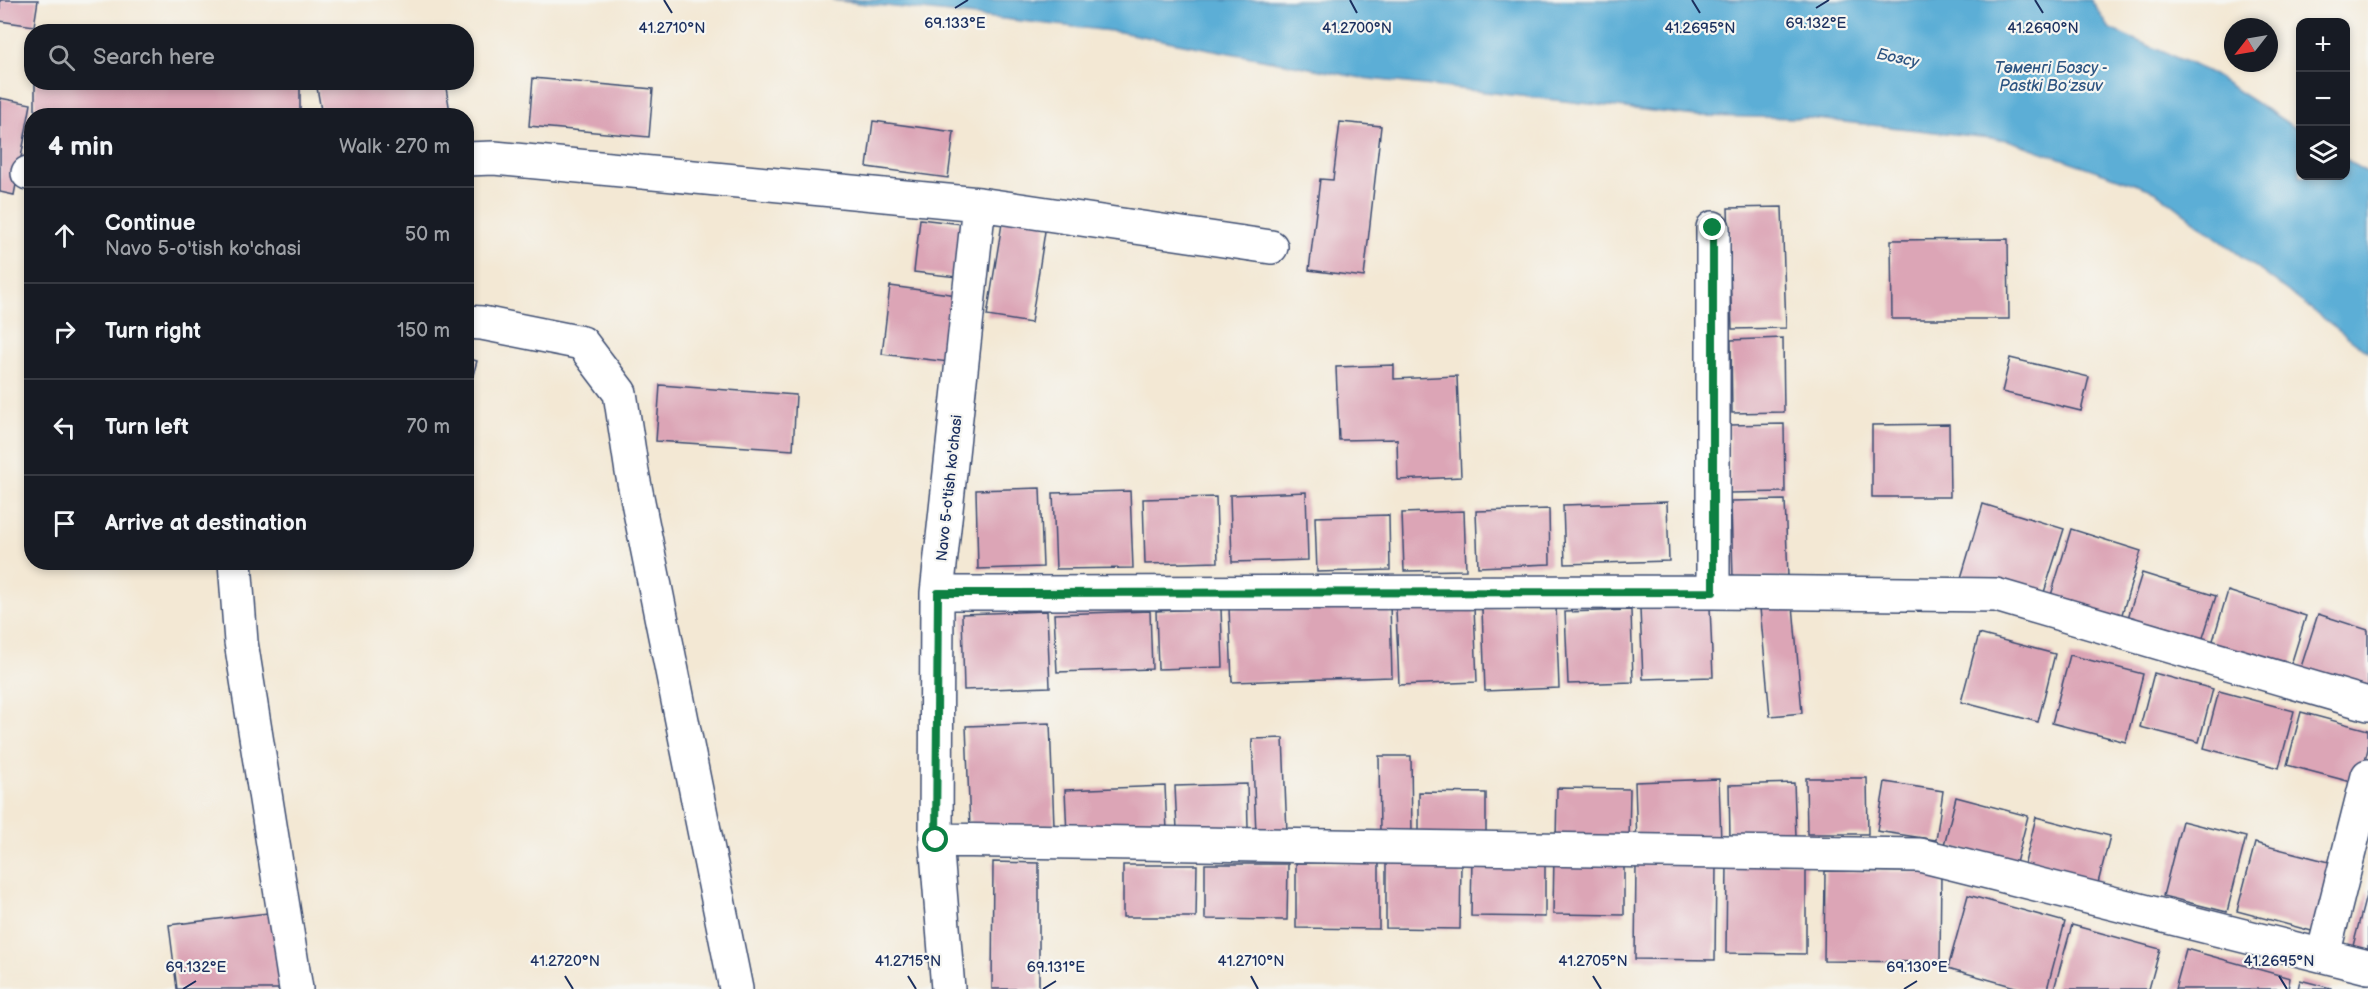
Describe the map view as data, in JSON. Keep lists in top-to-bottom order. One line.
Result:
{"streets":{"street":["Navo 5-o'tish ko'chasi"]},"water":["Бозсу","Төменгі Бозсу - Pastki Boʻzsuv"],"north":"bottom left","page":{"map_buttons":["+","−"],"search":"Search here","heading":["4 min","Walk · 270 m"],"list":[["Continue","Navo 5-o'tish ko'chasi","50 m"],["Turn right","150 m"],["Turn left","70 m"],"Arrive at destination"]},"coordinates":["69.133°E","69.132°E","41.2700°N","41.2695°N","41.2710°N","41.2690°N","41.2720°N","41.2715°N","41.2705°N","69.131°E","69.130°E"]}
